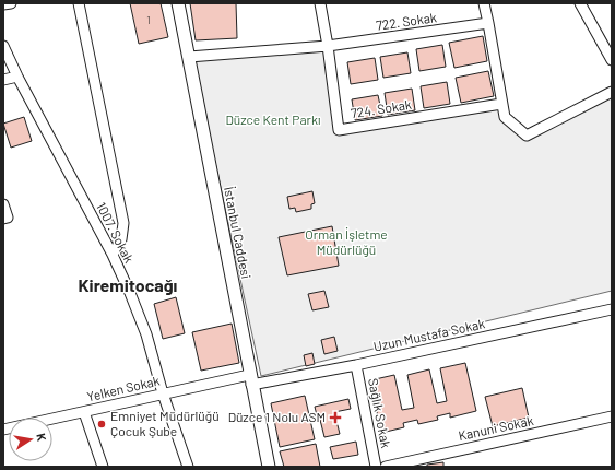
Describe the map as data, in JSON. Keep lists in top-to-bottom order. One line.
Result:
{"streets":{"main road":["İstanbul Caddesi"],"street":["722. Sokak","724. Sokak","1007. Sokak","Uzun Mustafa Sokak","Yelken Sokak","Sağlık Sokak","Kanuni Sokak"]},"crossings":[["722. Sokak","724. Sokak"],["722. Sokak","İstanbul Caddesi"],["1007. Sokak","Yelken Sokak"],["İstanbul Caddesi","Uzun Mustafa Sokak"],["İstanbul Caddesi","Yelken Sokak"],["Uzun Mustafa Sokak","Yelken Sokak"],["Uzun Mustafa Sokak","Sağlık Sokak"]],"districts":["Kiremitocağı"],"parks":["Düzce Kent Parkı","Orman İşletme Müdürlüğü"],"places":{"health":["Düzce 1 Nolu ASM"],"other":["Emniyet Müdürlüğü Çocuk Şube"]},"house_numbers":["1"],"north":"right"}
